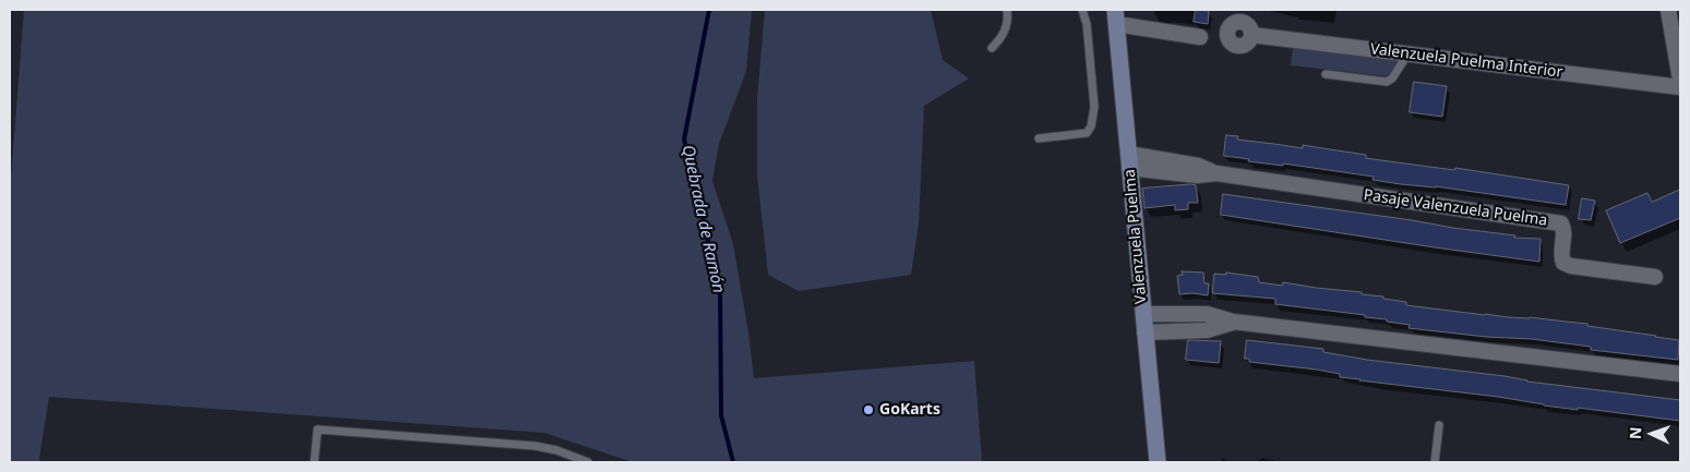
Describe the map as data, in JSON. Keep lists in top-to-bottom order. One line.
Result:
{"streets":{"street":["Valenzuela Puelma Interior","Pasaje Valenzuela Puelma","Valenzuela Puelma"]},"crossings":[["Pasaje Valenzuela Puelma","Valenzuela Puelma"]],"water":["Quebrada de Ramón"],"places":["GoKarts"],"north":"left"}
